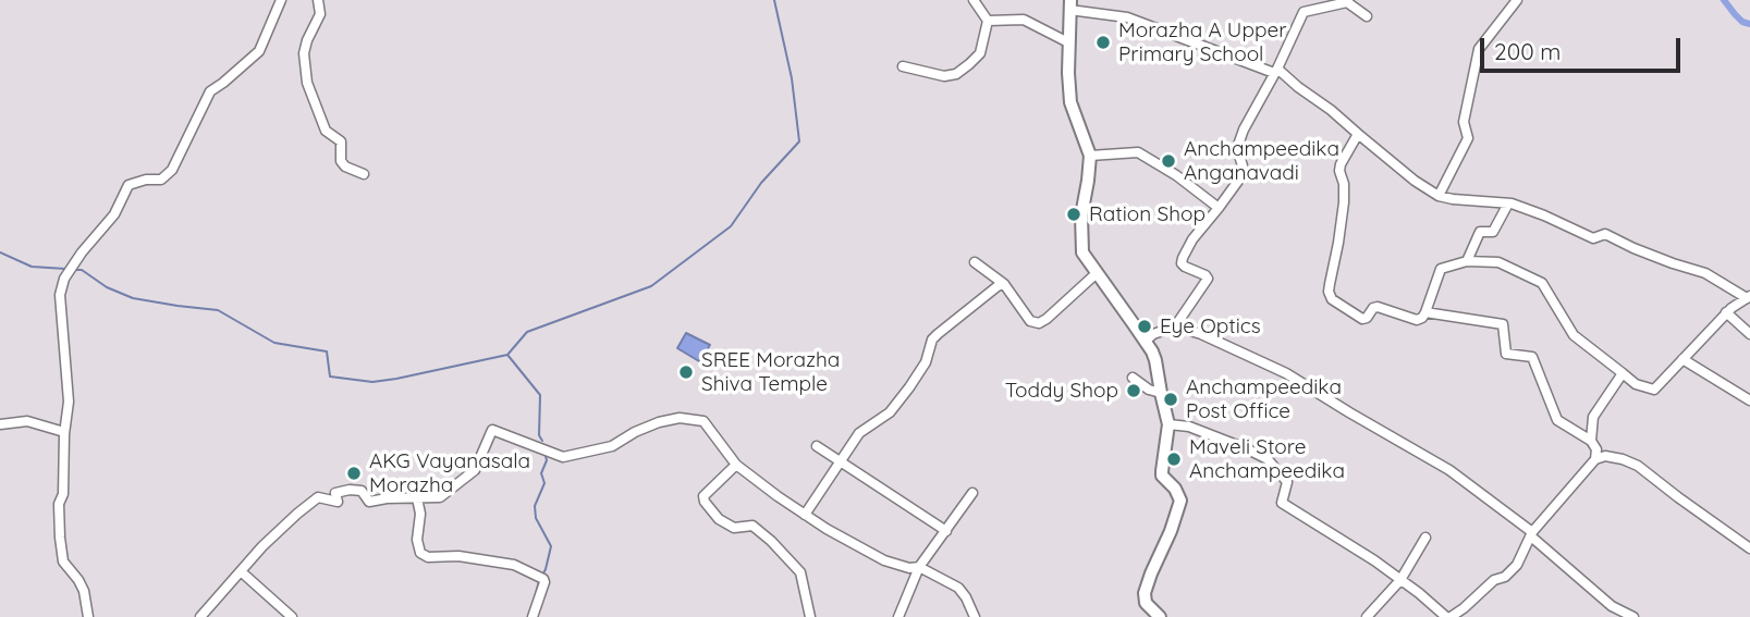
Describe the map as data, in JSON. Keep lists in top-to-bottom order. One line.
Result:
{"places":["Morazha A Upper Primary School","Anchampeedika Anganavadi","Ration Shop","Eye Optics","SREE Morazha Shiva Temple","Toddy Shop","Anchampeedika Post Office","Maveli Store Anchampeedika","AKG Vayanasala Morazha"],"scale_bar":"200 m"}
